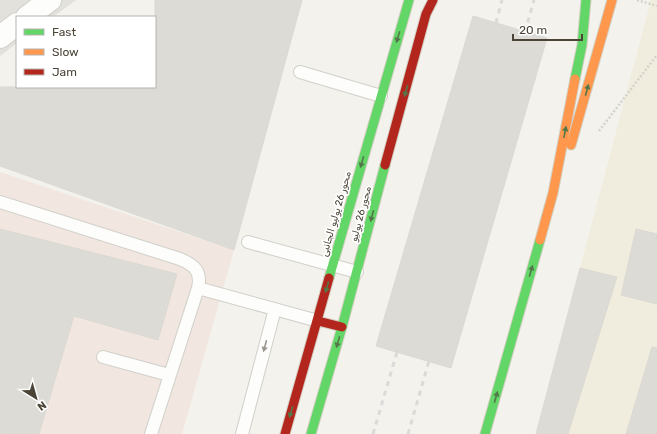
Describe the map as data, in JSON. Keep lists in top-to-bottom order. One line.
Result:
{"streets":{"main road":["محور 26 يوليو الجانبى","محور 26 يوليو"]},"one_way":["محور 26 يوليو الجانبى","محور 26 يوليو"],"legend":["Fast","Slow","Jam"],"scale_bar":"20 m","north":"bottom right"}
